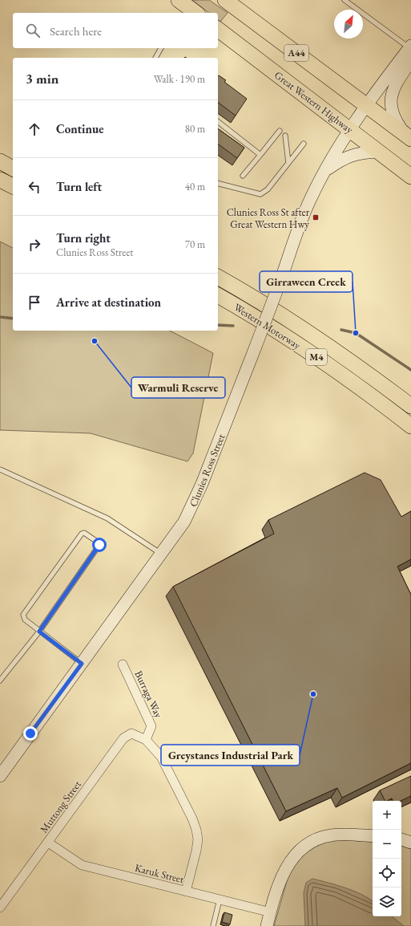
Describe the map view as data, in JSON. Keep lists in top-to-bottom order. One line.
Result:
{"streets":{"highway":["A44","Great Western Highway","Western Motorway","M4"],"street":["Clunies Ross Street","Burraga Way","Muttong Street","Karuk Street"]},"crossings":[["A44","Clunies Ross Street"],["Great Western Highway","Clunies Ross Street"],["Burraga Way","Muttong Street"],["Muttong Street","Karuk Street"]],"places":{"transit":["Clunies Ross St after Great Western Hwy"],"other":["Girraween Creek","Warmuli Reserve","Greystanes Industrial Park"]},"north":"top right","page":{"search":"Search here","heading":["3 min","Walk · 190 m"],"list":[["Continue","80 m"],["Turn left","40 m"],["Turn right","Clunies Ross Street","70 m"],"Arrive at destination"],"map_buttons":["+","−"]}}
